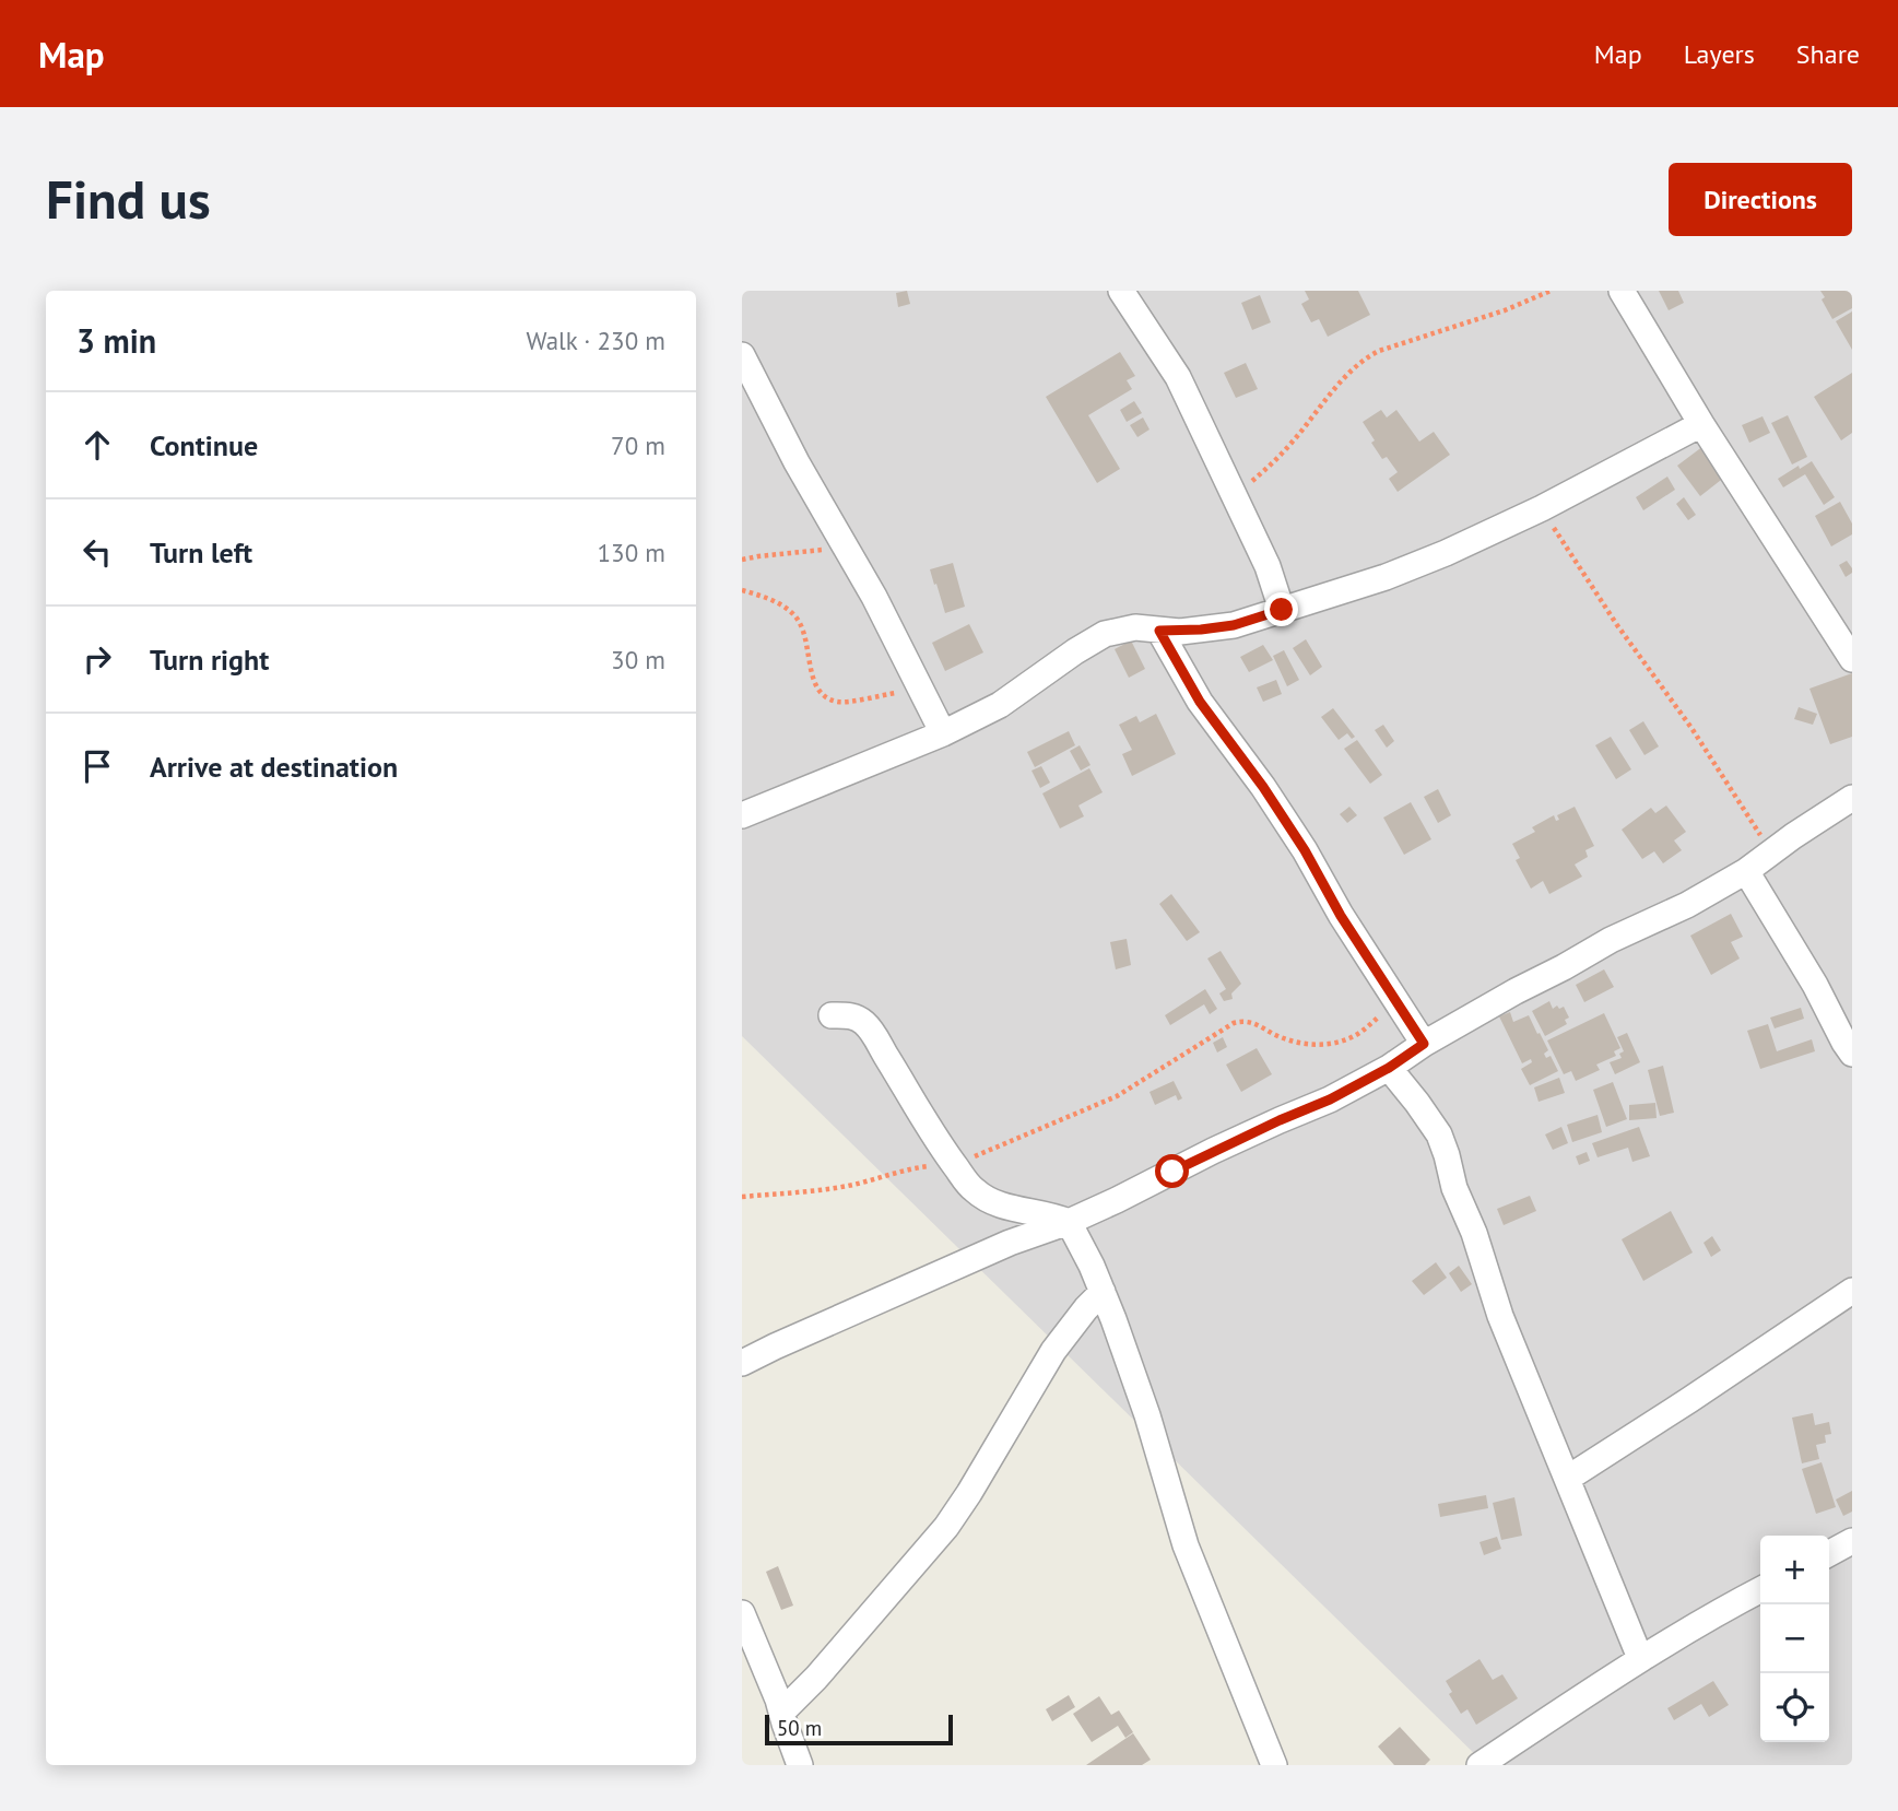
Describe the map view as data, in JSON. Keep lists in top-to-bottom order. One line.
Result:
{"scale_bar":"50 m","page":{"header":"Map","nav":["Map","Layers","Share"],"buttons":"Directions","title":"Find us","heading":["3 min","Walk · 230 m"],"list":[["Continue","70 m"],["Turn left","130 m"],["Turn right","30 m"],"Arrive at destination"],"map_buttons":["+","−"],"scale":"50 m"}}
